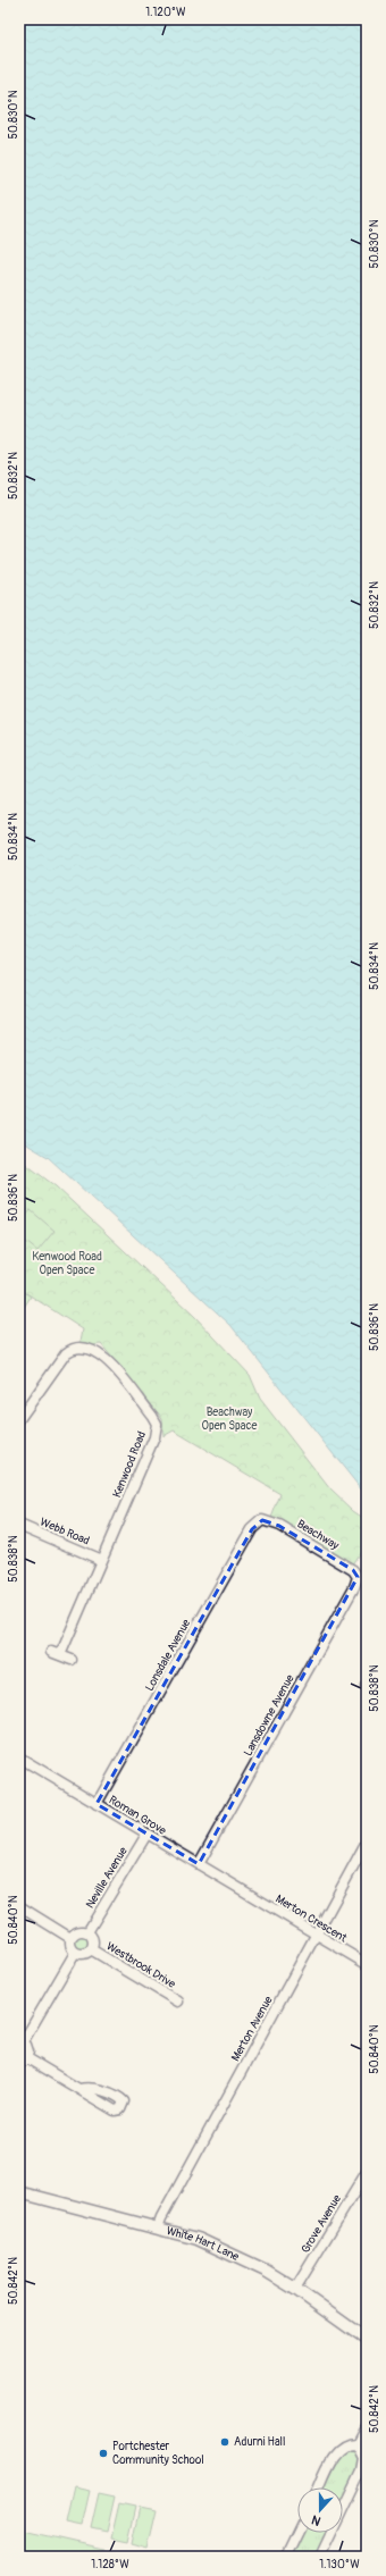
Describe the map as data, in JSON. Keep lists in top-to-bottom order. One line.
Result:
{"streets":{"street":["Kenwood Road","Webb Road","Beachway","Lonsdale Avenue","Lansdowne Avenue","Roman Grove","Neville Avenue","Merton Crescent","Westbrook Drive","Merton Avenue","Grove Avenue","White Hart Lane"]},"crossings":[["Kenwood Road","Webb Road"],["Beachway","Lonsdale Avenue"],["Beachway","Lansdowne Avenue"],["Lonsdale Avenue","Roman Grove"],["Lansdowne Avenue","Roman Grove"],["Roman Grove","Neville Avenue"],["Roman Grove","Merton Crescent"],["Neville Avenue","Westbrook Drive"],["Merton Crescent","Merton Avenue"],["Merton Avenue","White Hart Lane"],["Grove Avenue","White Hart Lane"]],"parks":["Kenwood Road Open Space","Beachway Open Space"],"places":["Adurni Hall","Portchester Community School"],"north":"bottom","coordinates":["1.120°W","50.830°N","50.832°N","50.834°N","50.836°N","50.838°N","50.840°N","50.842°N","1.128°W","1.130°W"]}
